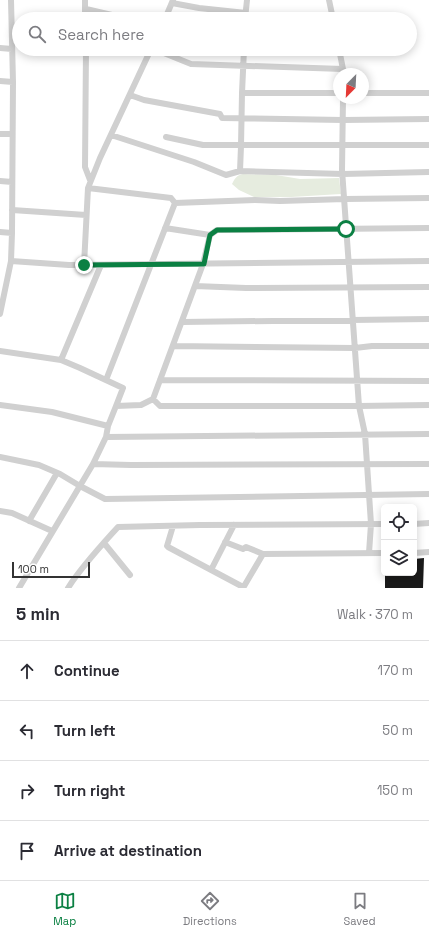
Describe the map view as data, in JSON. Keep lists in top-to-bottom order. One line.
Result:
{"scale_bar":"100 m","north":"bottom left","page":{"search":"Search here","scale":"100 m","heading":["5 min","Walk · 370 m"],"list":[["Continue","170 m"],["Turn left","50 m"],["Turn right","150 m"],"Arrive at destination"],"nav":["Map","Directions","Saved"]}}
